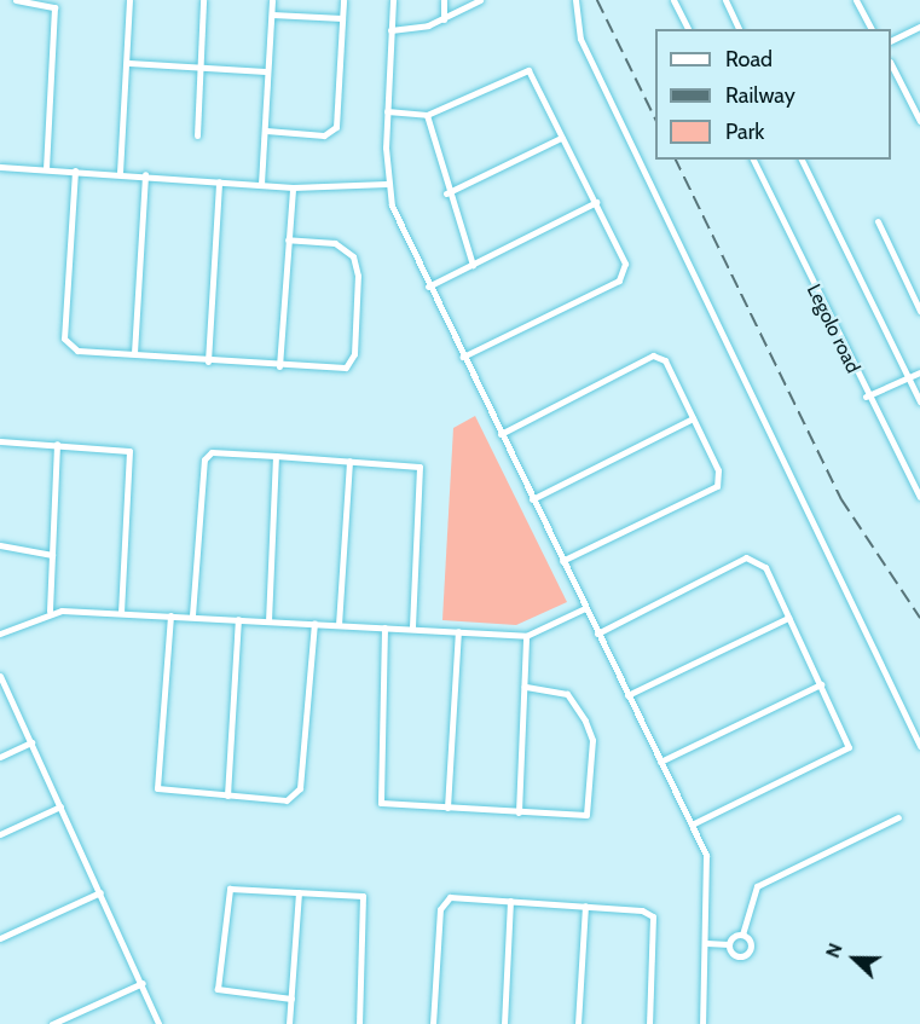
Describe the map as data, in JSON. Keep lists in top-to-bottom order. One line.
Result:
{"streets":{"street":["Legolo road"]},"legend":["Road","Railway","Park"],"north":"left"}
